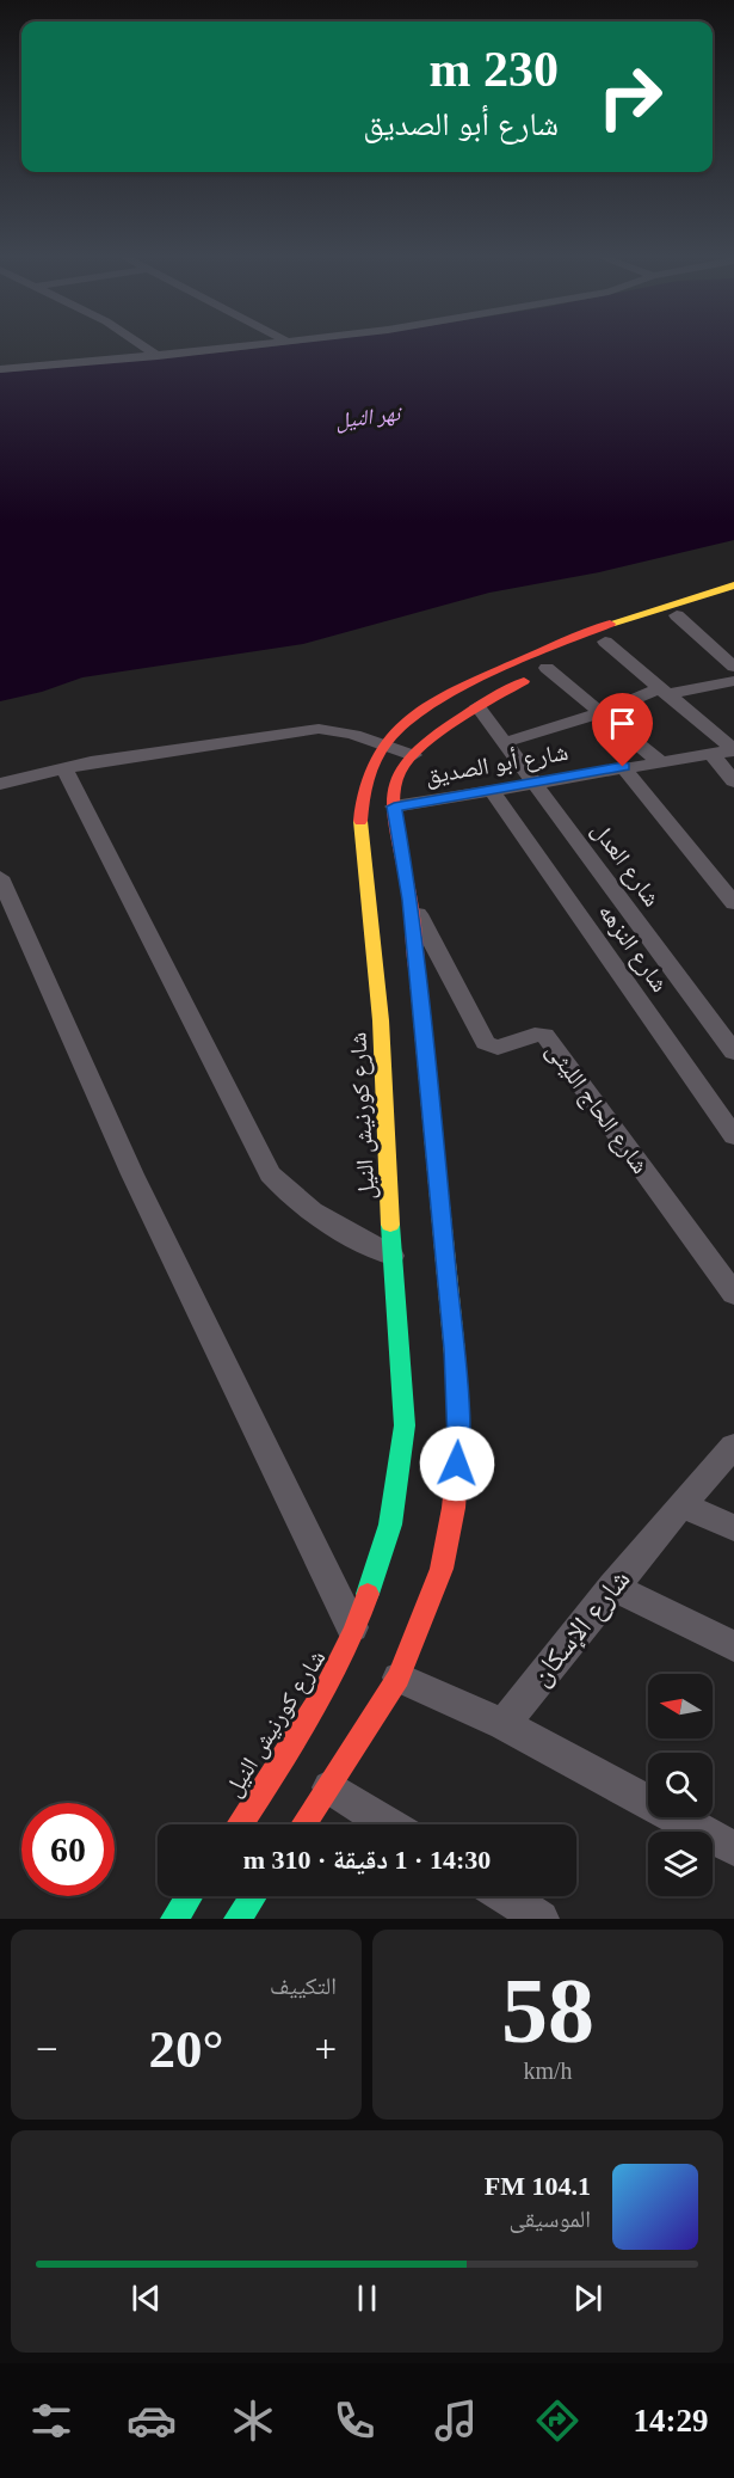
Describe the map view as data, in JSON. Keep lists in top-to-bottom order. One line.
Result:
{"streets":{"main road":["شارع كورنيش النيل"],"street":["شارع أبو الصديق","شارع العدل","شارع النزهه","شارع الحاج الليثى","شارع الإسكان"]},"crossings":[["شارع أبو الصديق","شارع العدل"],["شارع أبو الصديق","شارع النزهه"]],"water":["نهر النيل"],"north":"left","page":{"turn":["230 m","شارع أبو الصديق"],"limit":"60","trip":"14:30 · 1 دقيقة · 310 m","tile":[["58","km/h"],"التكييف"],"heat":["−","20°","+"],"song":["104.1 FM","الموسيقى"],"tabs":"14:29"}}
